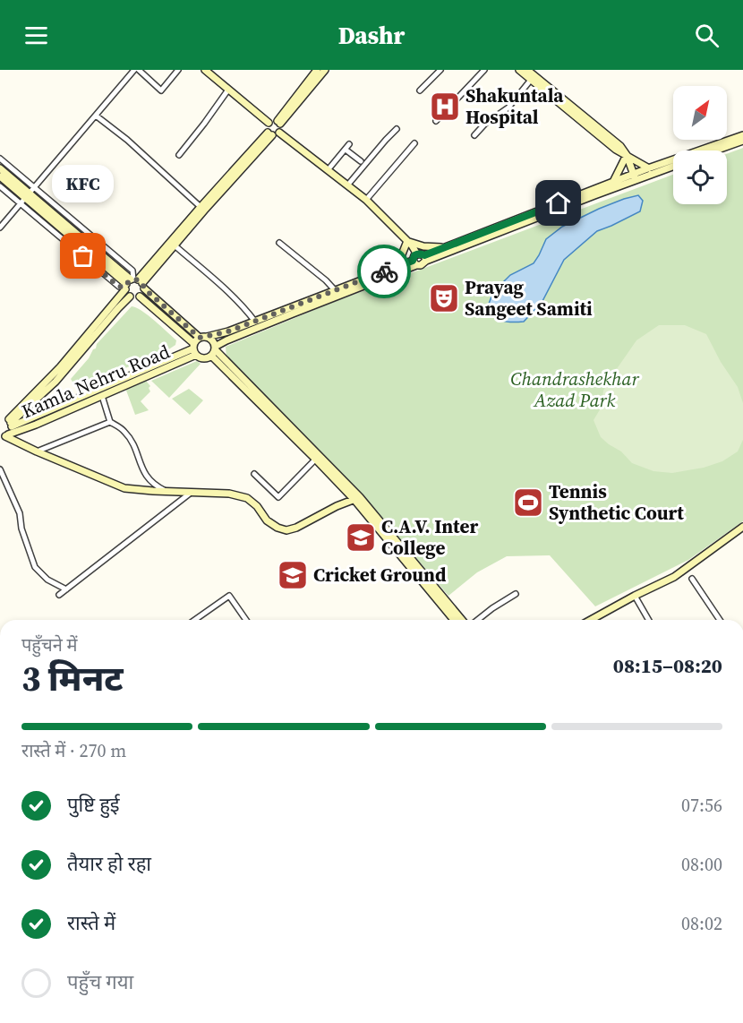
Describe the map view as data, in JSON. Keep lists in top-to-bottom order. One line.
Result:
{"streets":{"main road":["Kamla Nehru Road"]},"parks":["Chandrashekhar Azad Park"],"places":{"hospital":["Shakuntala Hospital"],"other":["KFC"],"theatre":["Prayag Sangeet Samiti"],"sports":["Tennis Synthetic Court"],"school or university":["C.A.V. Inter College","Cricket Ground"]},"north":"top right","page":{"header":"Dashr","bubble":"KFC","heading":["3 मिनट","पहुँचने में","08:15–08:20"],"bar":"रास्ते में · 270 m","list":[["पुष्टि हुई","07:56"],["तैयार हो रहा","08:00"],["रास्ते में","08:02"],"पहुँच गया"]}}
